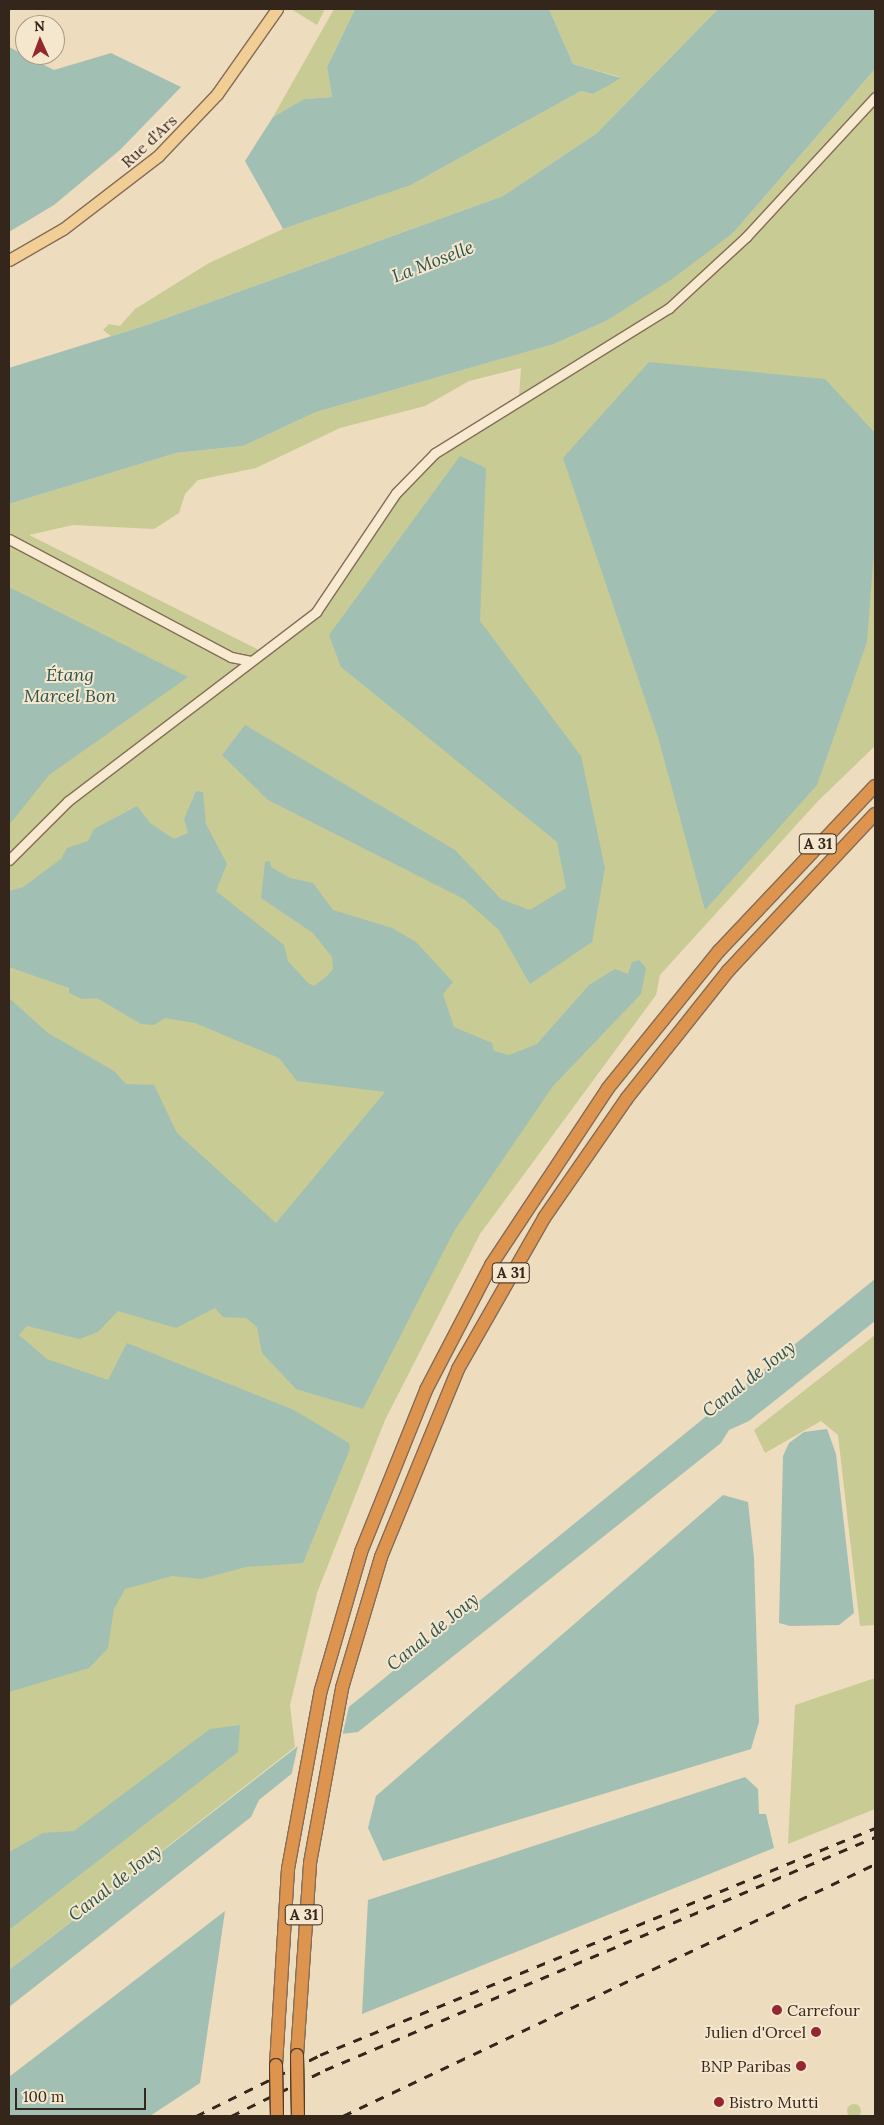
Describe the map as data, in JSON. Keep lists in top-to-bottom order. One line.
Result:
{"streets":{"highway":["A 31"],"main road":["Rue d'Ars"]},"water":["La Moselle","Étang Marcel Bon","Canal de Jouy"],"places":["Carrefour","Julien d'Orcel","BNP Paribas","Bistro Mutti"],"scale_bar":"100 m","north":"top"}
